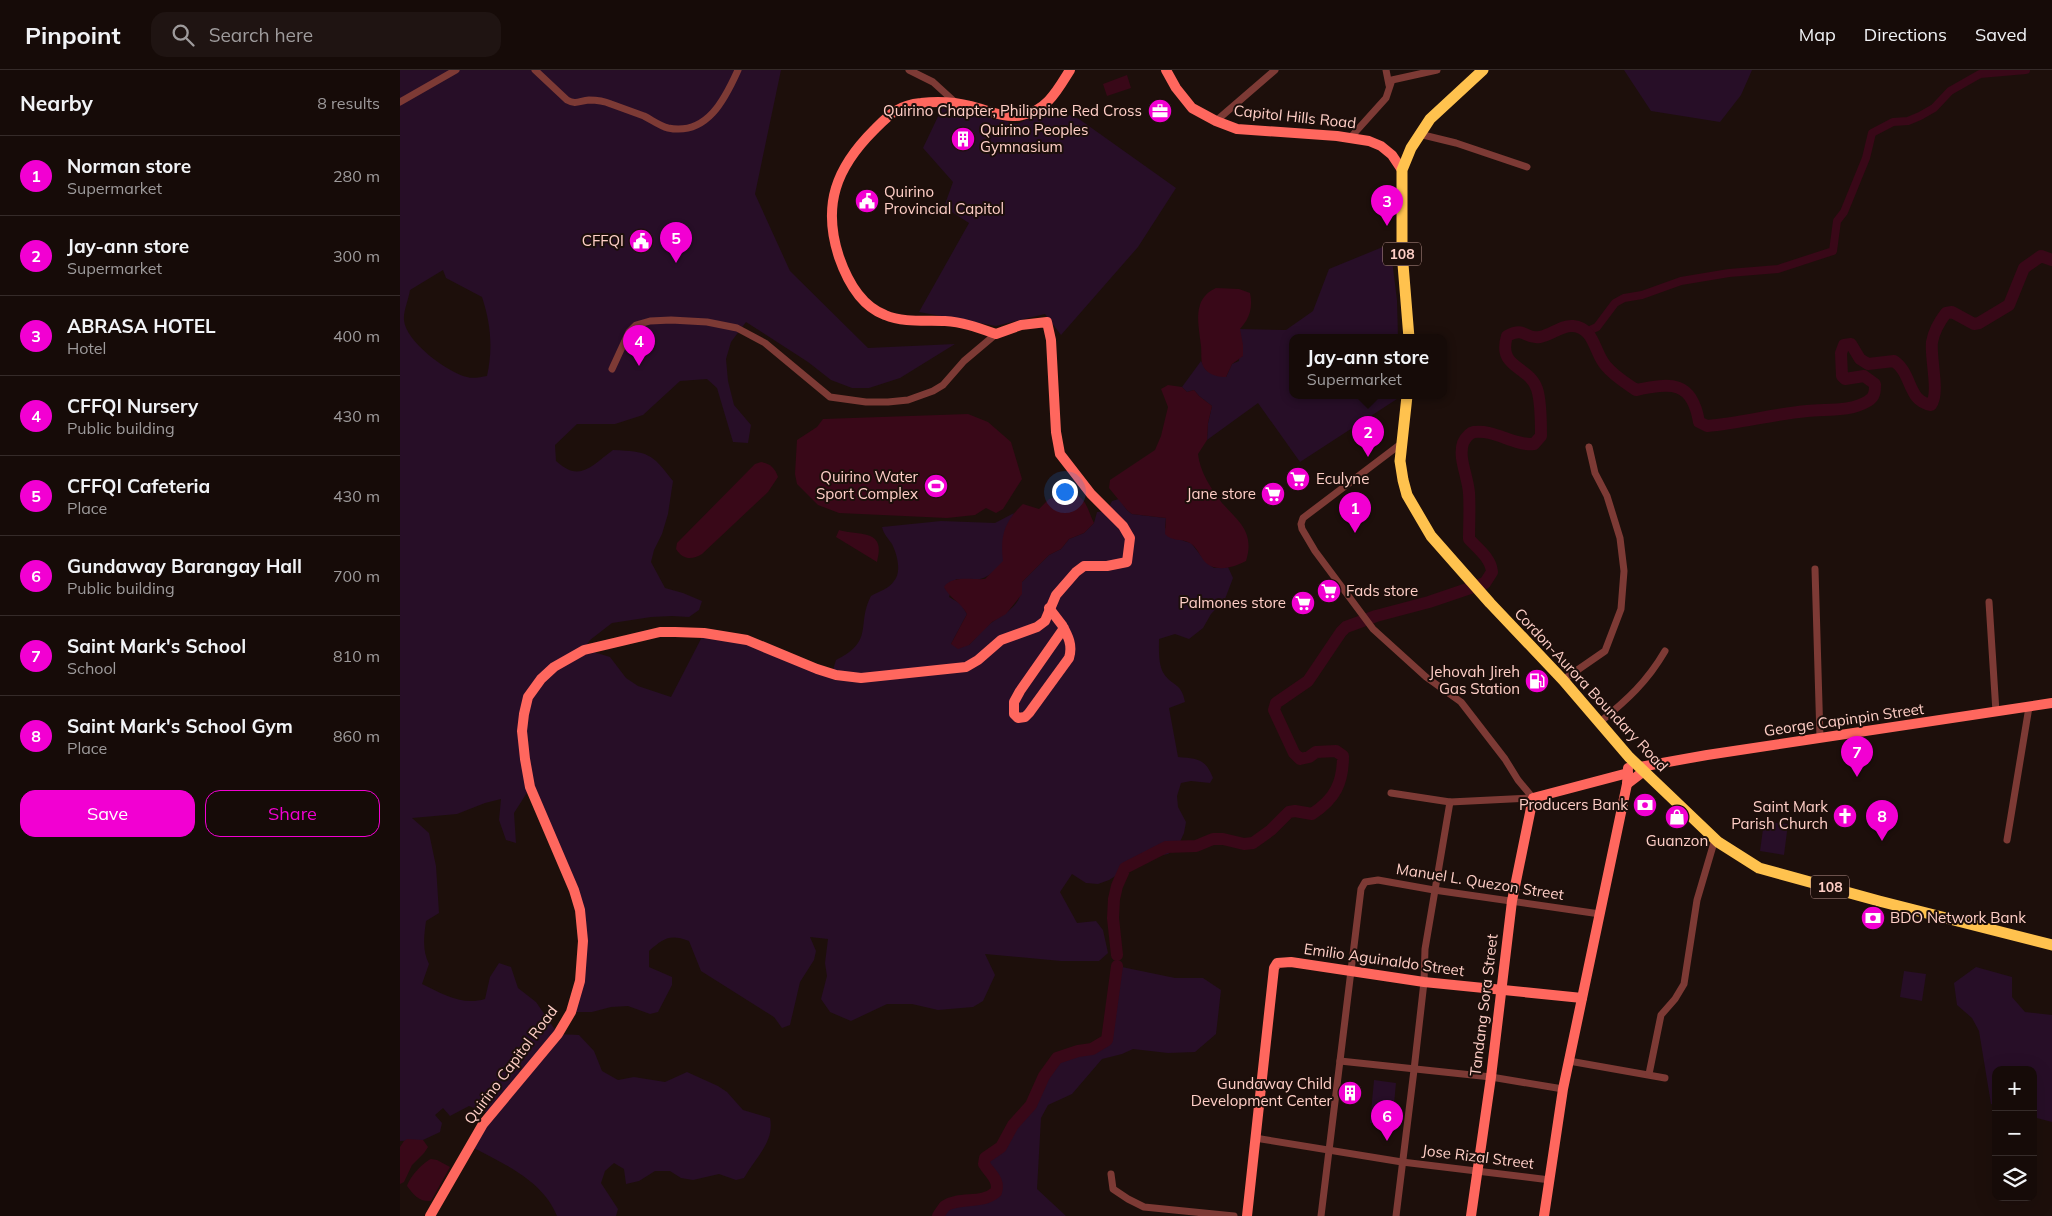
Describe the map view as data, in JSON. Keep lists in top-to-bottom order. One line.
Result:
{"streets":{"main road":["108","Cordon-Aurora Boundary Road"],"street":["Capitol Hills Road","George Capinpin Street","Manuel L. Quezon Street","Emilio Aguinaldo Street","Tandang Sora Street","Quirino Capitol Road","Jose Rizal Street"]},"crossings":[["Capitol Hills Road","108"],["Cordon-Aurora Boundary Road","George Capinpin Street"],["Manuel L. Quezon Street","Emilio Aguinaldo Street"],["Manuel L. Quezon Street","Tandang Sora Street"],["Emilio Aguinaldo Street","Tandang Sora Street"],["Emilio Aguinaldo Street","Jose Rizal Street"],["Tandang Sora Street","Jose Rizal Street"]],"places":{"office":["Quirino Chapter, Philippine Red Cross"],"building":["Quirino Peoples Gymnasium","Gundaway Child Development Center"],"public building":["Quirino Provincial Capitol","CFFQI"],"supermarket":["Eculyne","Jane store","Fads store","Palmones store"],"sports":["Quirino Water Sport Complex"],"fuel station":["Jehovah Jireh Gas Station"],"bank":["Producers Bank","BDO Network Bank"],"church":["Saint Mark Parish Church"],"shop":["Guanzon"]},"page":{"header":"Pinpoint","search":"Search here","nav":["Map","Directions","Saved"],"heading":["Nearby","8 results"],"list":[{"mark":"1","name":"Norman store","note":"Supermarket","value":"280 m"},{"mark":"2","name":"Jay-ann store","note":"Supermarket","value":"300 m"},{"mark":"3","name":"ABRASA HOTEL","note":"Hotel","value":"400 m"},{"mark":"4","name":"CFFQI Nursery","note":"Public building","value":"430 m"},{"mark":"5","name":"CFFQI Cafeteria","note":"Place","value":"430 m"},{"mark":"6","name":"Gundaway Barangay Hall","note":"Public building","value":"700 m"},{"mark":"7","name":"Saint Mark's School","note":"School","value":"810 m"},{"mark":"8","name":"Saint Mark's School Gym","note":"Place","value":"860 m"}],"pins":["3","5","4","2","1","7","8","6"],"popup":["Jay-ann store","Supermarket"],"buttons":["Save","Share"],"map_buttons":["+","−"]}}
